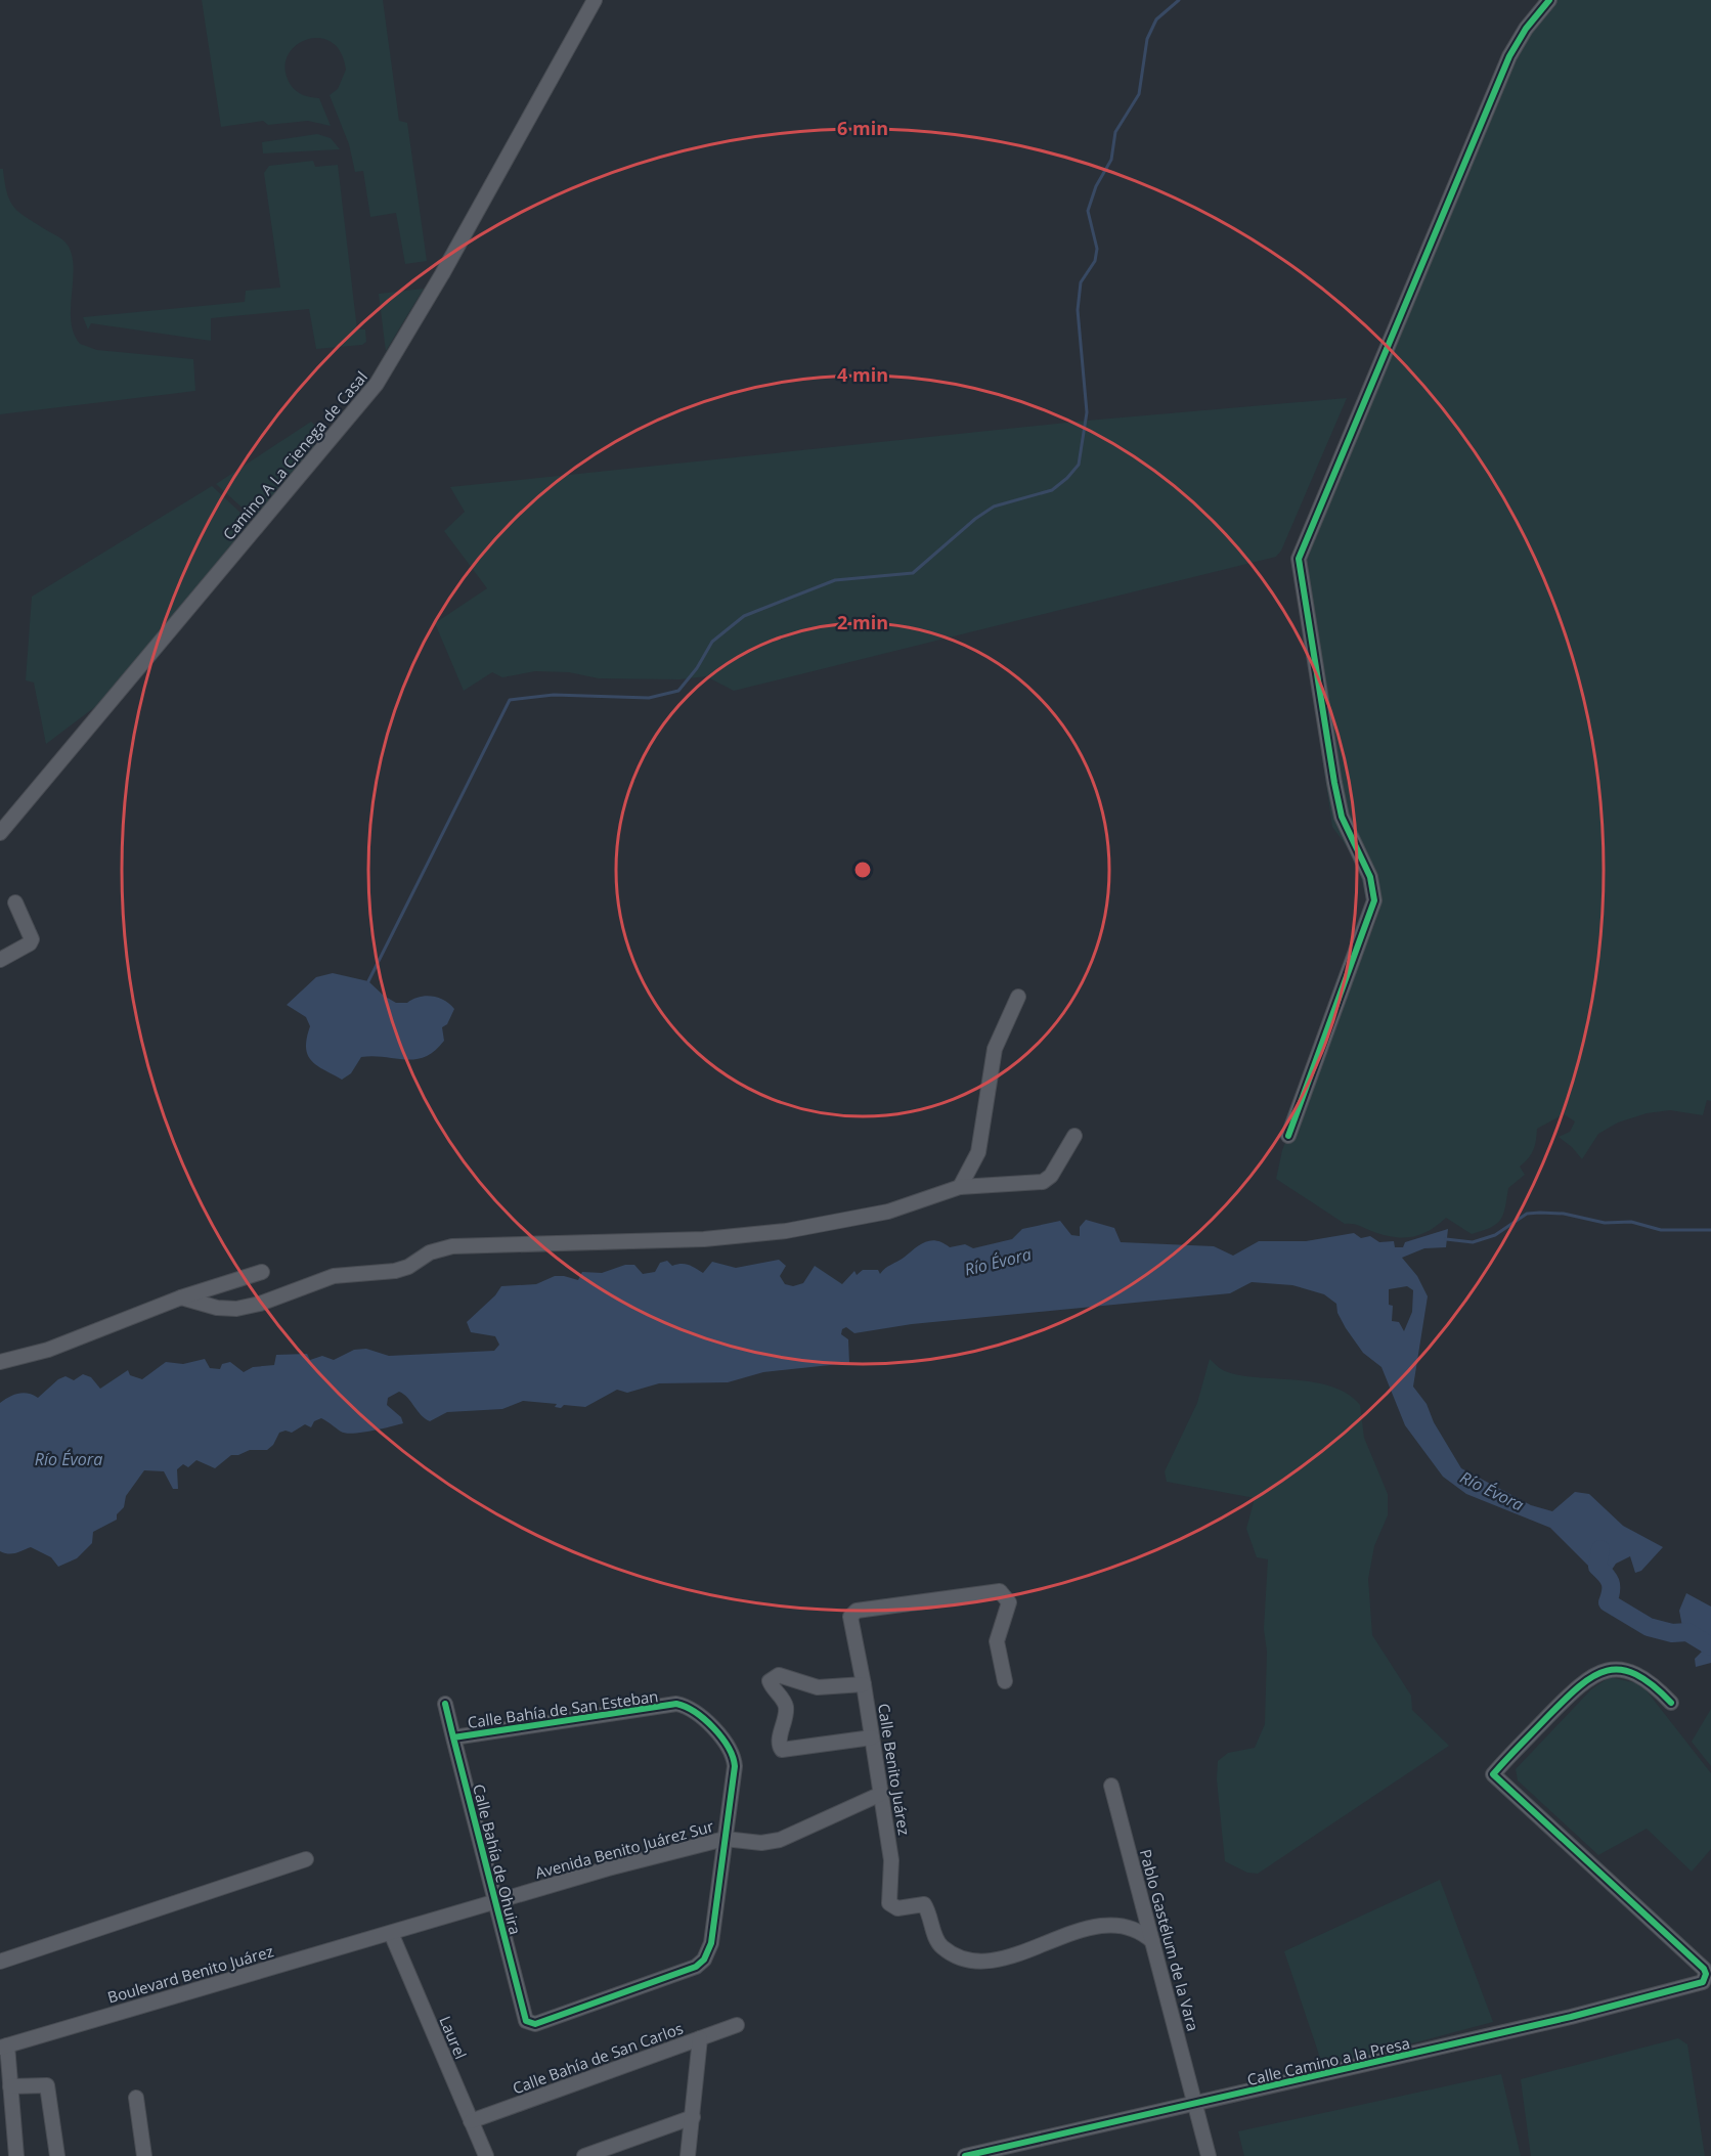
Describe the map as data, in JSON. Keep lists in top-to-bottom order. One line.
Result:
{"streets":{"street":["Camino A La Cienega de Casal","Calle Bahía de San Esteban","Calle Benito Juárez","Avenida Benito Juárez Sur","Calle Bahía de Ohuira","Pablo Gastélum de la Vara","Boulevard Benito Juárez","Laurel","Calle Bahía de San Carlos","Calle Camino a la Presa"]},"crossings":[["Calle Bahía de San Esteban","Avenida Benito Juárez Sur"],["Calle Bahía de San Esteban","Calle Bahía de Ohuira"],["Calle Benito Juárez","Pablo Gastélum de la Vara"],["Avenida Benito Juárez Sur","Calle Bahía de Ohuira"],["Avenida Benito Juárez Sur","Boulevard Benito Juárez"],["Avenida Benito Juárez Sur","Laurel"],["Pablo Gastélum de la Vara","Calle Camino a la Presa"],["Boulevard Benito Juárez","Laurel"],["Laurel","Calle Bahía de San Carlos"]],"water":["Río Évora"],"rings":["6 min","4 min","2 min"]}
